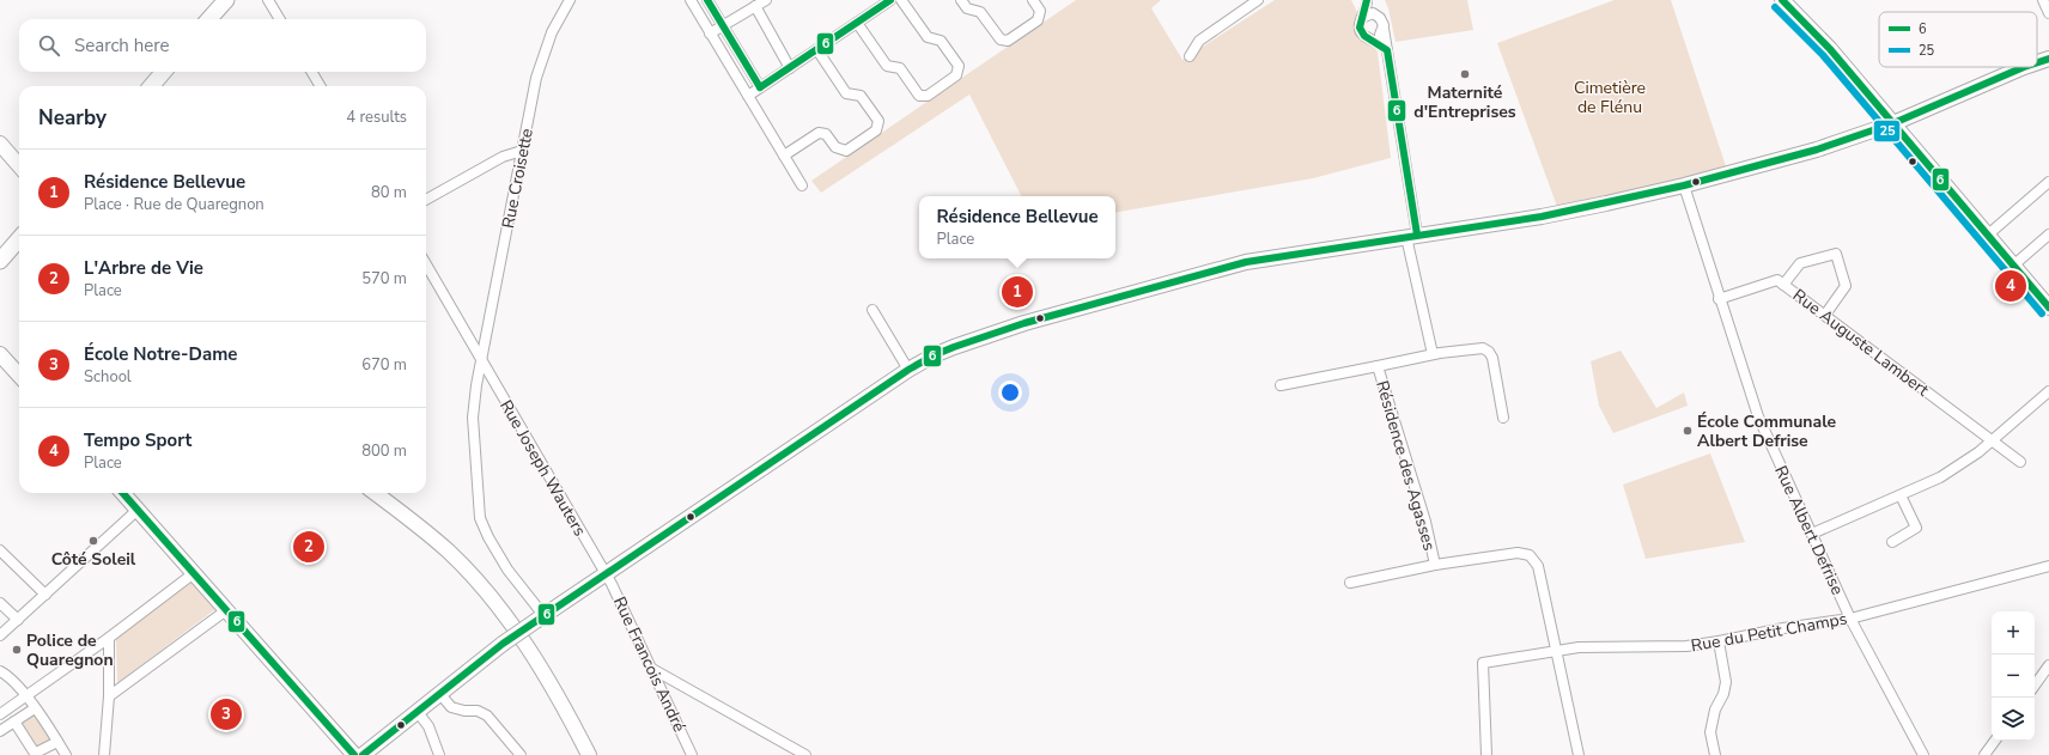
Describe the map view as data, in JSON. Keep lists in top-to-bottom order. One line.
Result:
{"streets":{"street":["Rue Croisette","Rue Auguste Lambert","Résidence des Agasses","Rue Joseph Wauters","Rue Albert Defrise","Rue du Petit Champs","Rue Francois André"]},"crossings":[["Rue Croisette","Rue Joseph Wauters"],["Rue Auguste Lambert","Rue Albert Defrise"],["Résidence des Agasses","Rue du Petit Champs"],["Rue Joseph Wauters","Rue Francois André"],["Rue Albert Defrise","Rue du Petit Champs"]],"parks":["Cimetière de Flénu"],"places":["Maternité d'Entreprises","École Communale Albert Defrise","Côté Soleil","Police de Quaregnon"],"lines":["transit line 6","transit line 25"],"legend":["6","25"],"page":{"search":"Search here","heading":["Nearby","4 results"],"list":[{"mark":"1","name":"Résidence Bellevue","note":"Place · Rue de Quaregnon","value":"80 m"},{"mark":"2","name":"L'Arbre de Vie","note":"Place","value":"570 m"},{"mark":"3","name":"École Notre-Dame","note":"School","value":"670 m"},{"mark":"4","name":"Tempo Sport","note":"Place","value":"800 m"}],"popup":["Résidence Bellevue","Place"],"pins":["4","1","2","3"],"map_buttons":["+","−"]}}
